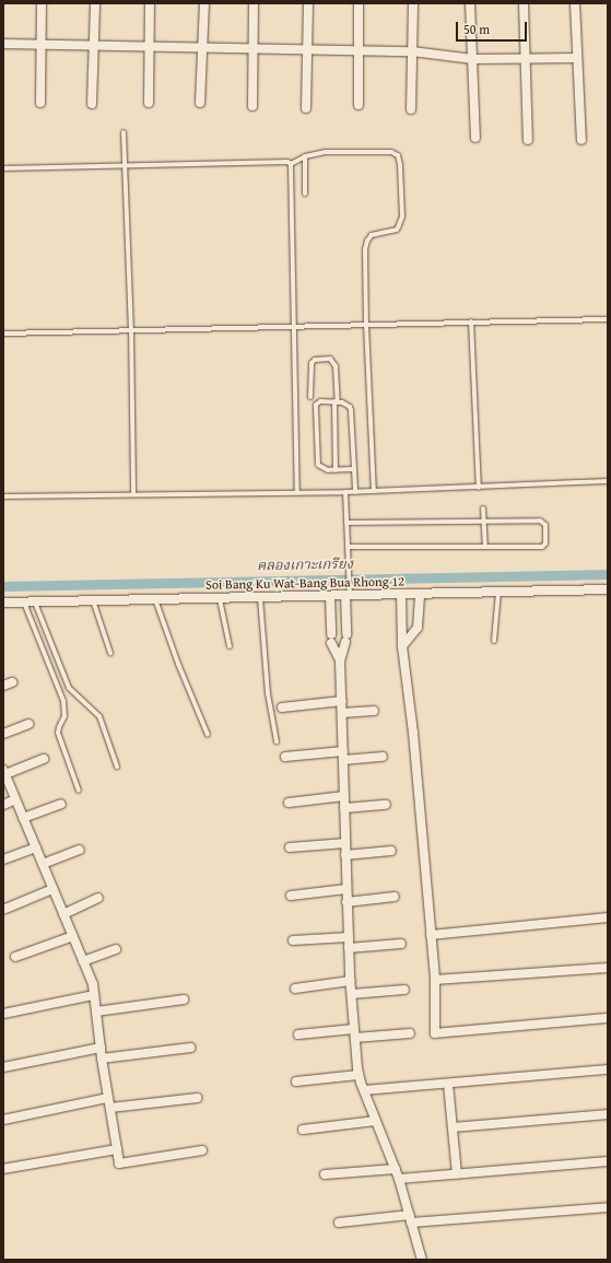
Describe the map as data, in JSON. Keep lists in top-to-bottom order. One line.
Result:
{"streets":{"street":["Soi Bang Ku Wat-Bang Bua Rhong 12"]},"water":["คลองเกาะเกรียง"],"scale_bar":"50 m"}
